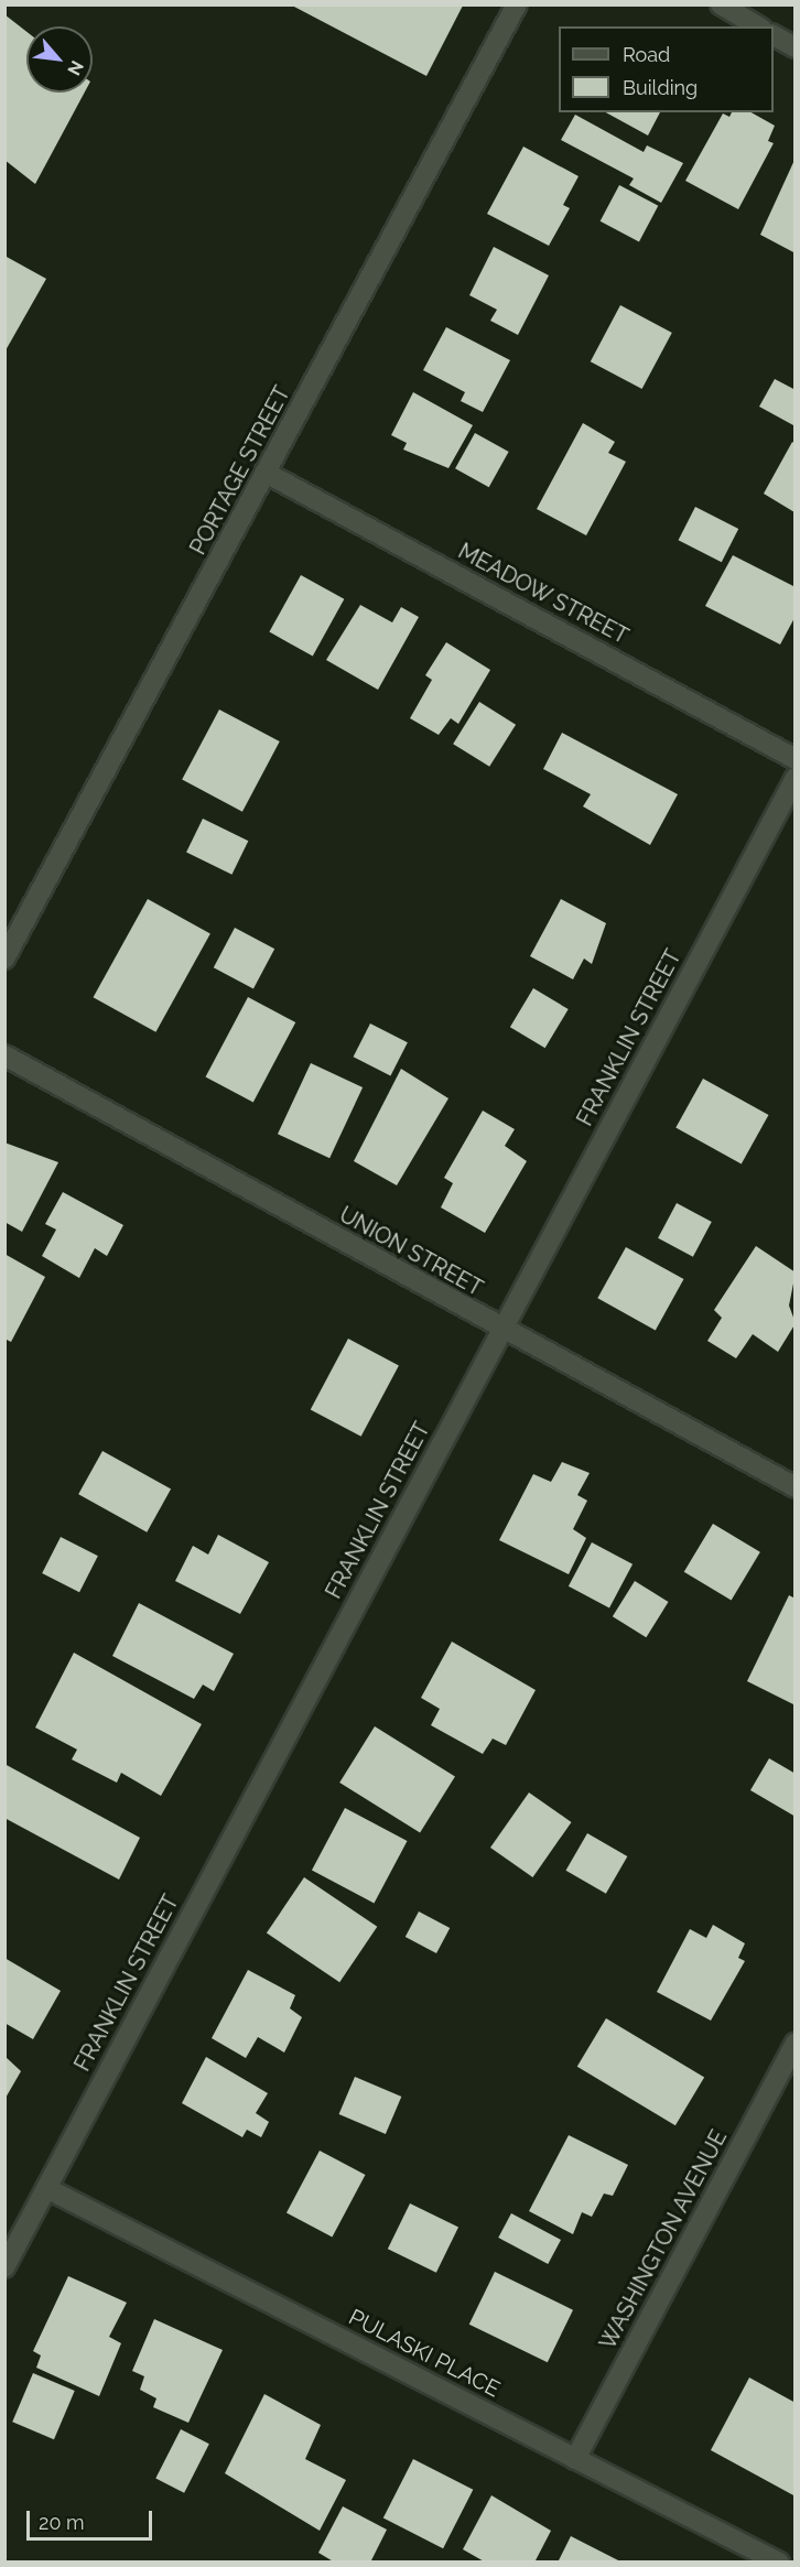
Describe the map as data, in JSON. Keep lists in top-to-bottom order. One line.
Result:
{"streets":{"street":["PORTAGE STREET","MEADOW STREET","FRANKLIN STREET","UNION STREET","WASHINGTON AVENUE","PULASKI PLACE"]},"crossings":[["PORTAGE STREET","MEADOW STREET"],["FRANKLIN STREET","UNION STREET"],["FRANKLIN STREET","PULASKI PLACE"],["WASHINGTON AVENUE","PULASKI PLACE"]],"legend":["Road","Building"],"scale_bar":"20 m","north":"bottom right"}
